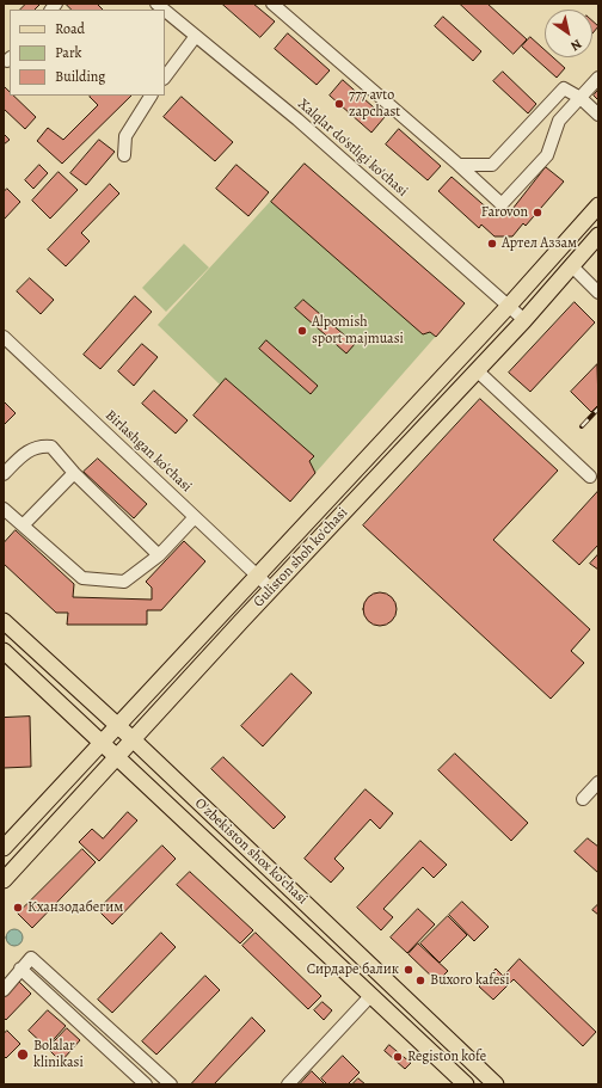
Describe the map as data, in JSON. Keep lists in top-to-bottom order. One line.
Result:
{"streets":{"main road":["Guliston shoh ko'chasi","O'zbekiston shox ko'chasi"],"street":["Xalqlar do'stligi ko'chasi","Birlashgan ko'chasi"]},"crossings":[["Xalqlar do'stligi ko'chasi","Guliston shoh ko'chasi"],["Birlashgan ko'chasi","Guliston shoh ko'chasi"],["Guliston shoh ko'chasi","O'zbekiston shox ko'chasi"]],"places":["777 avto zapchast","Farovon","Артел Аззам","Alpomish sport majmuasi","Кханзодабегим","Сирдаре балик","Buxoro kafesi","Bolalar klinikasi","Registon kofe"],"legend":["Road","Park","Building"],"north":"bottom right"}
